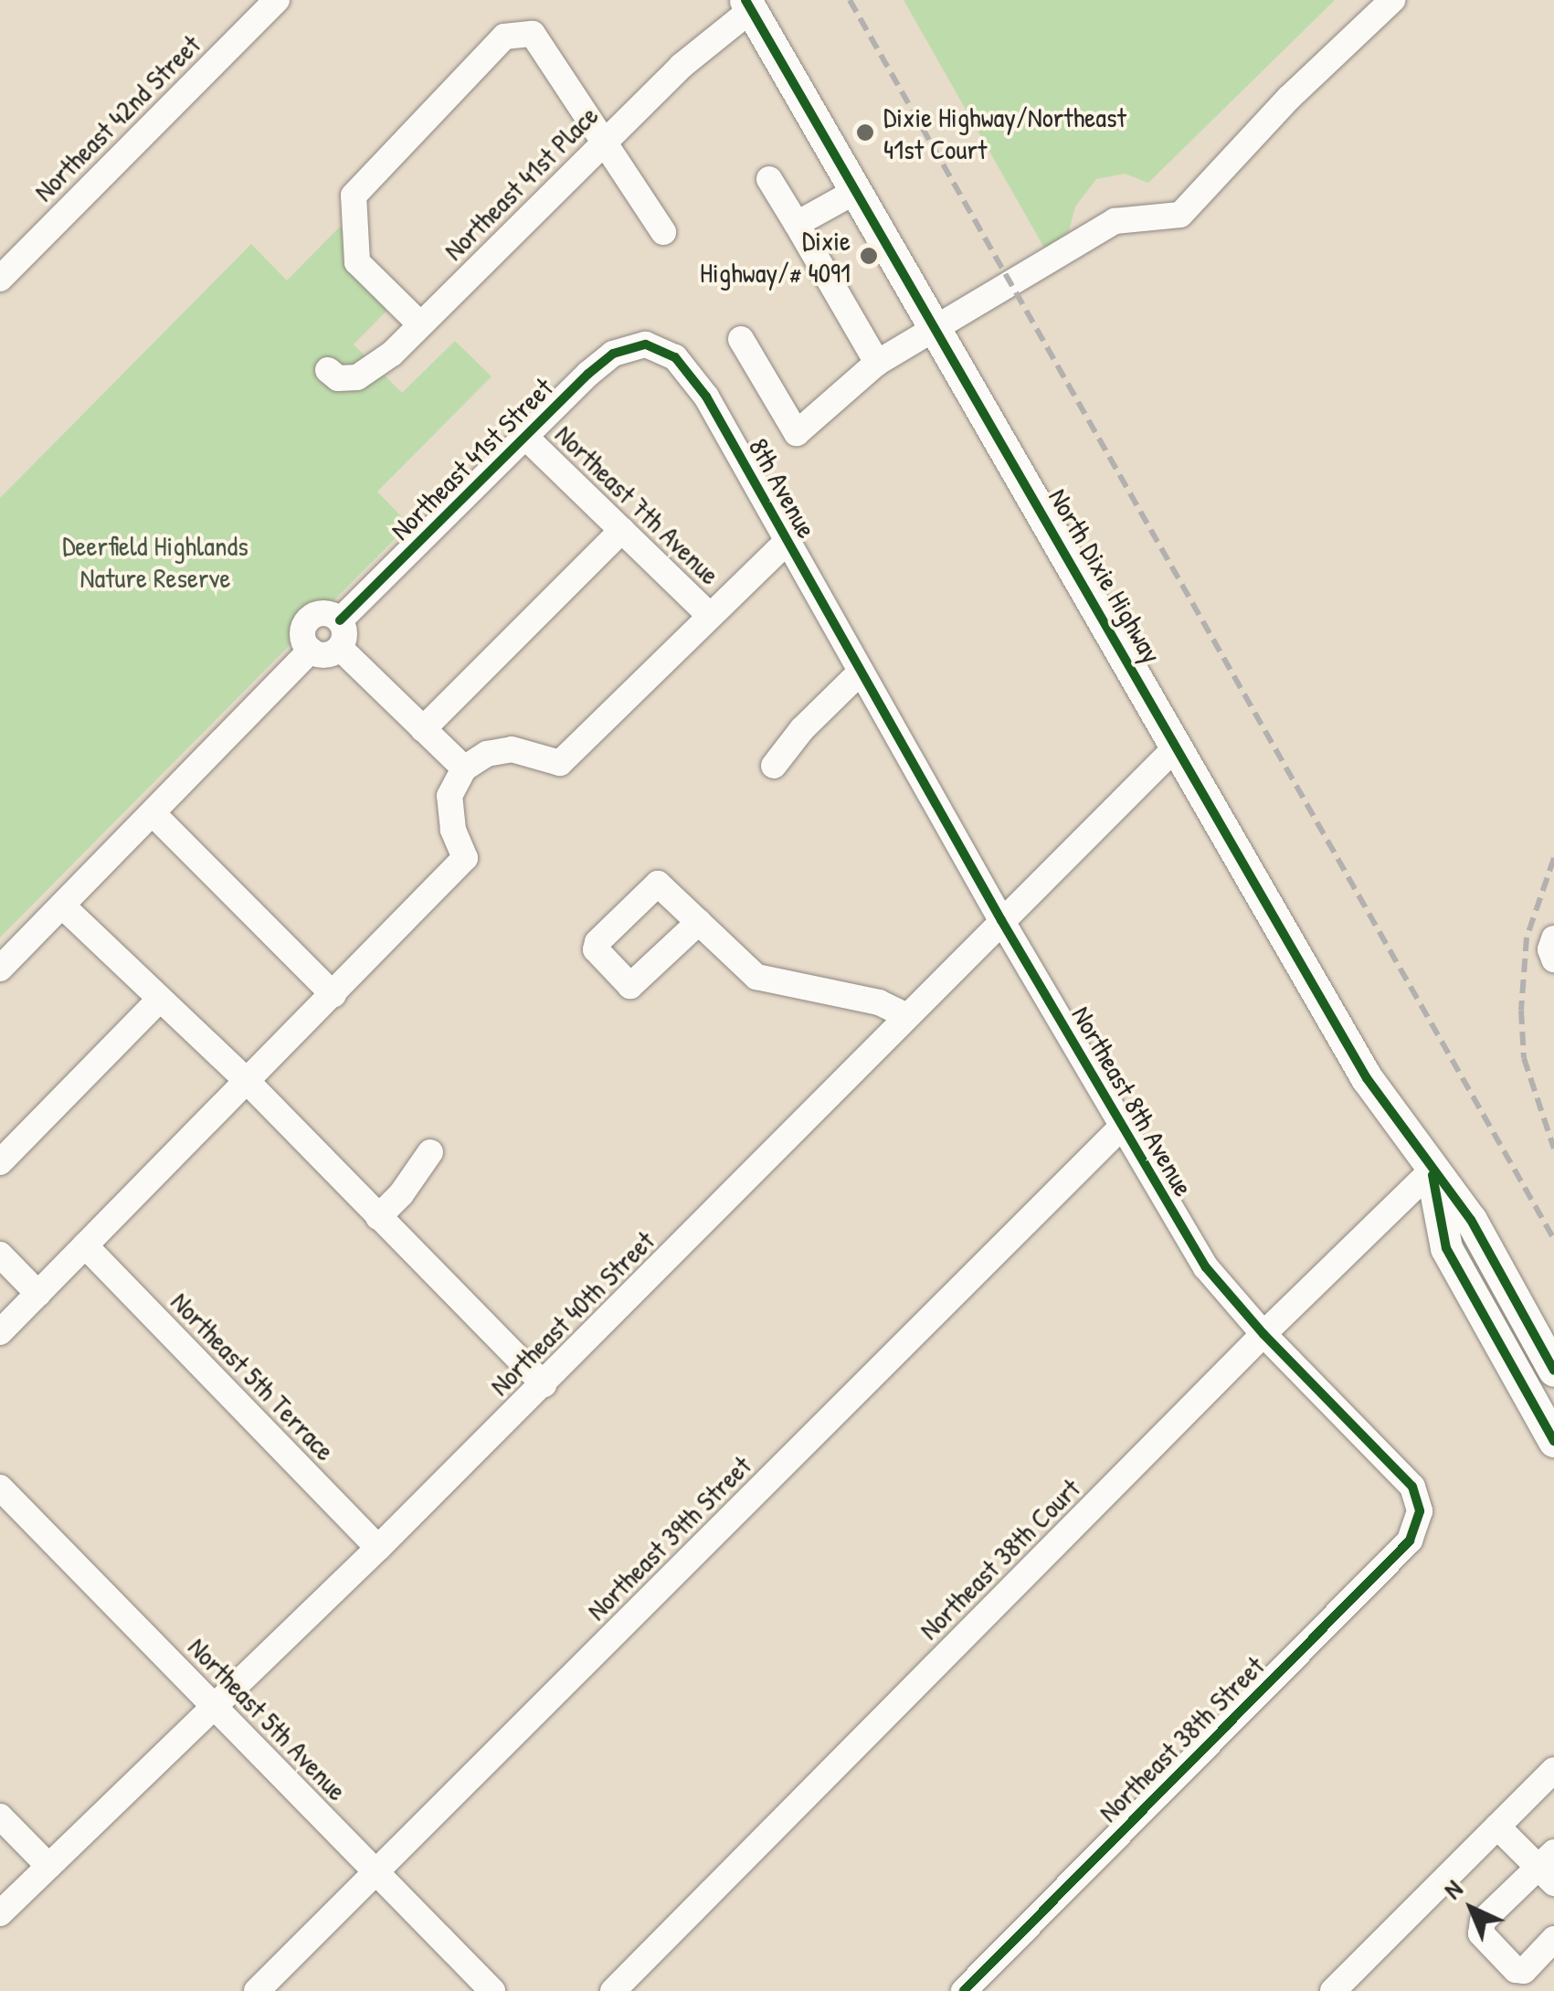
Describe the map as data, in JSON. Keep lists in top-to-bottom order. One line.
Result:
{"streets":{"main road":["North Dixie Highway"],"street":["Northeast 42nd Street","Northeast 41st Place","Northeast 41st Street","8th Avenue","Northeast 7th Avenue","Northeast 8th Avenue","Northeast 40th Street","Northeast 5th Terrace","Northeast 39th Street","Northeast 38th Court","Northeast 5th Avenue","Northeast 38th Street"]},"crossings":[["Northeast 41st Place","North Dixie Highway"],["Northeast 41st Street","8th Avenue"],["Northeast 41st Street","Northeast 7th Avenue"],["8th Avenue","Northeast 8th Avenue"],["North Dixie Highway","Northeast 40th Street"],["North Dixie Highway","Northeast 38th Court"],["Northeast 8th Avenue","Northeast 40th Street"],["Northeast 8th Avenue","Northeast 39th Street"],["Northeast 8th Avenue","Northeast 38th Court"],["Northeast 8th Avenue","Northeast 38th Street"],["Northeast 40th Street","Northeast 5th Terrace"],["Northeast 40th Street","Northeast 5th Avenue"],["Northeast 39th Street","Northeast 5th Avenue"]],"parks":["Deerfield Highlands Nature Reserve"],"places":["Dixie Highway/Northeast 41st Court","Dixie Highway/# 4091"],"north":"top left"}
